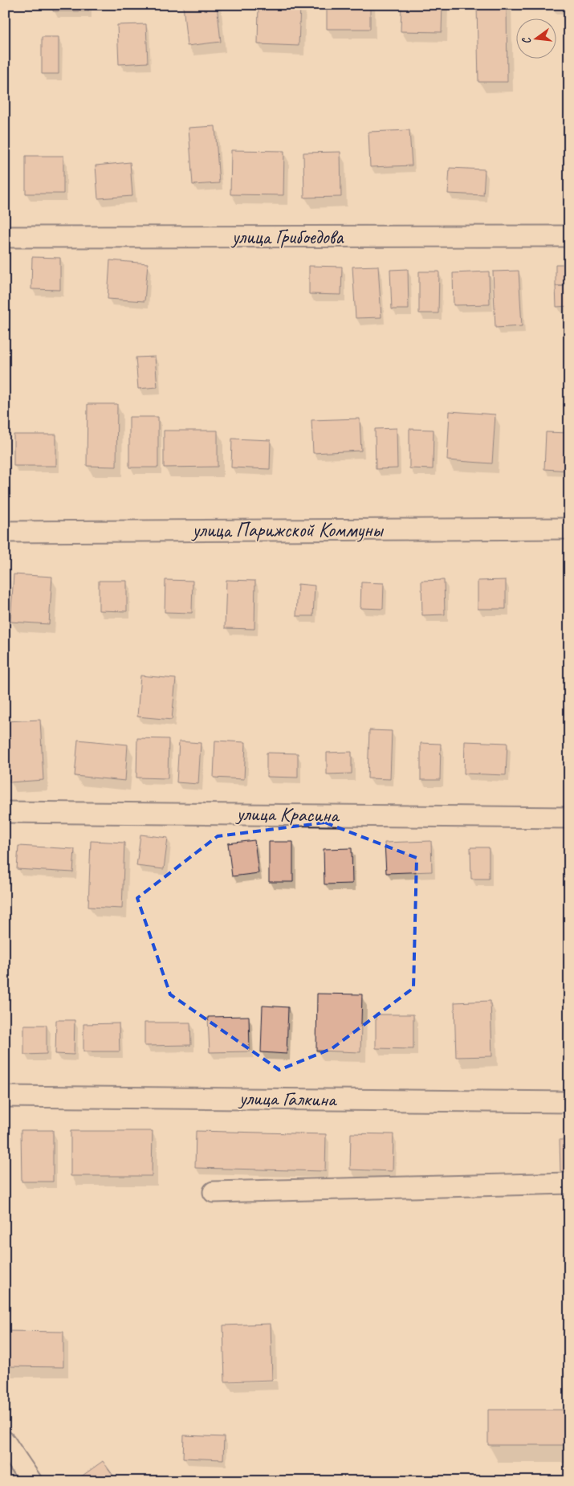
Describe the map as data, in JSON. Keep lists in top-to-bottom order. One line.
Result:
{"streets":{"street":["улица Грибоедова","улица Парижской Коммуны","улица Красина","улица Галкина"]},"north":"left"}
